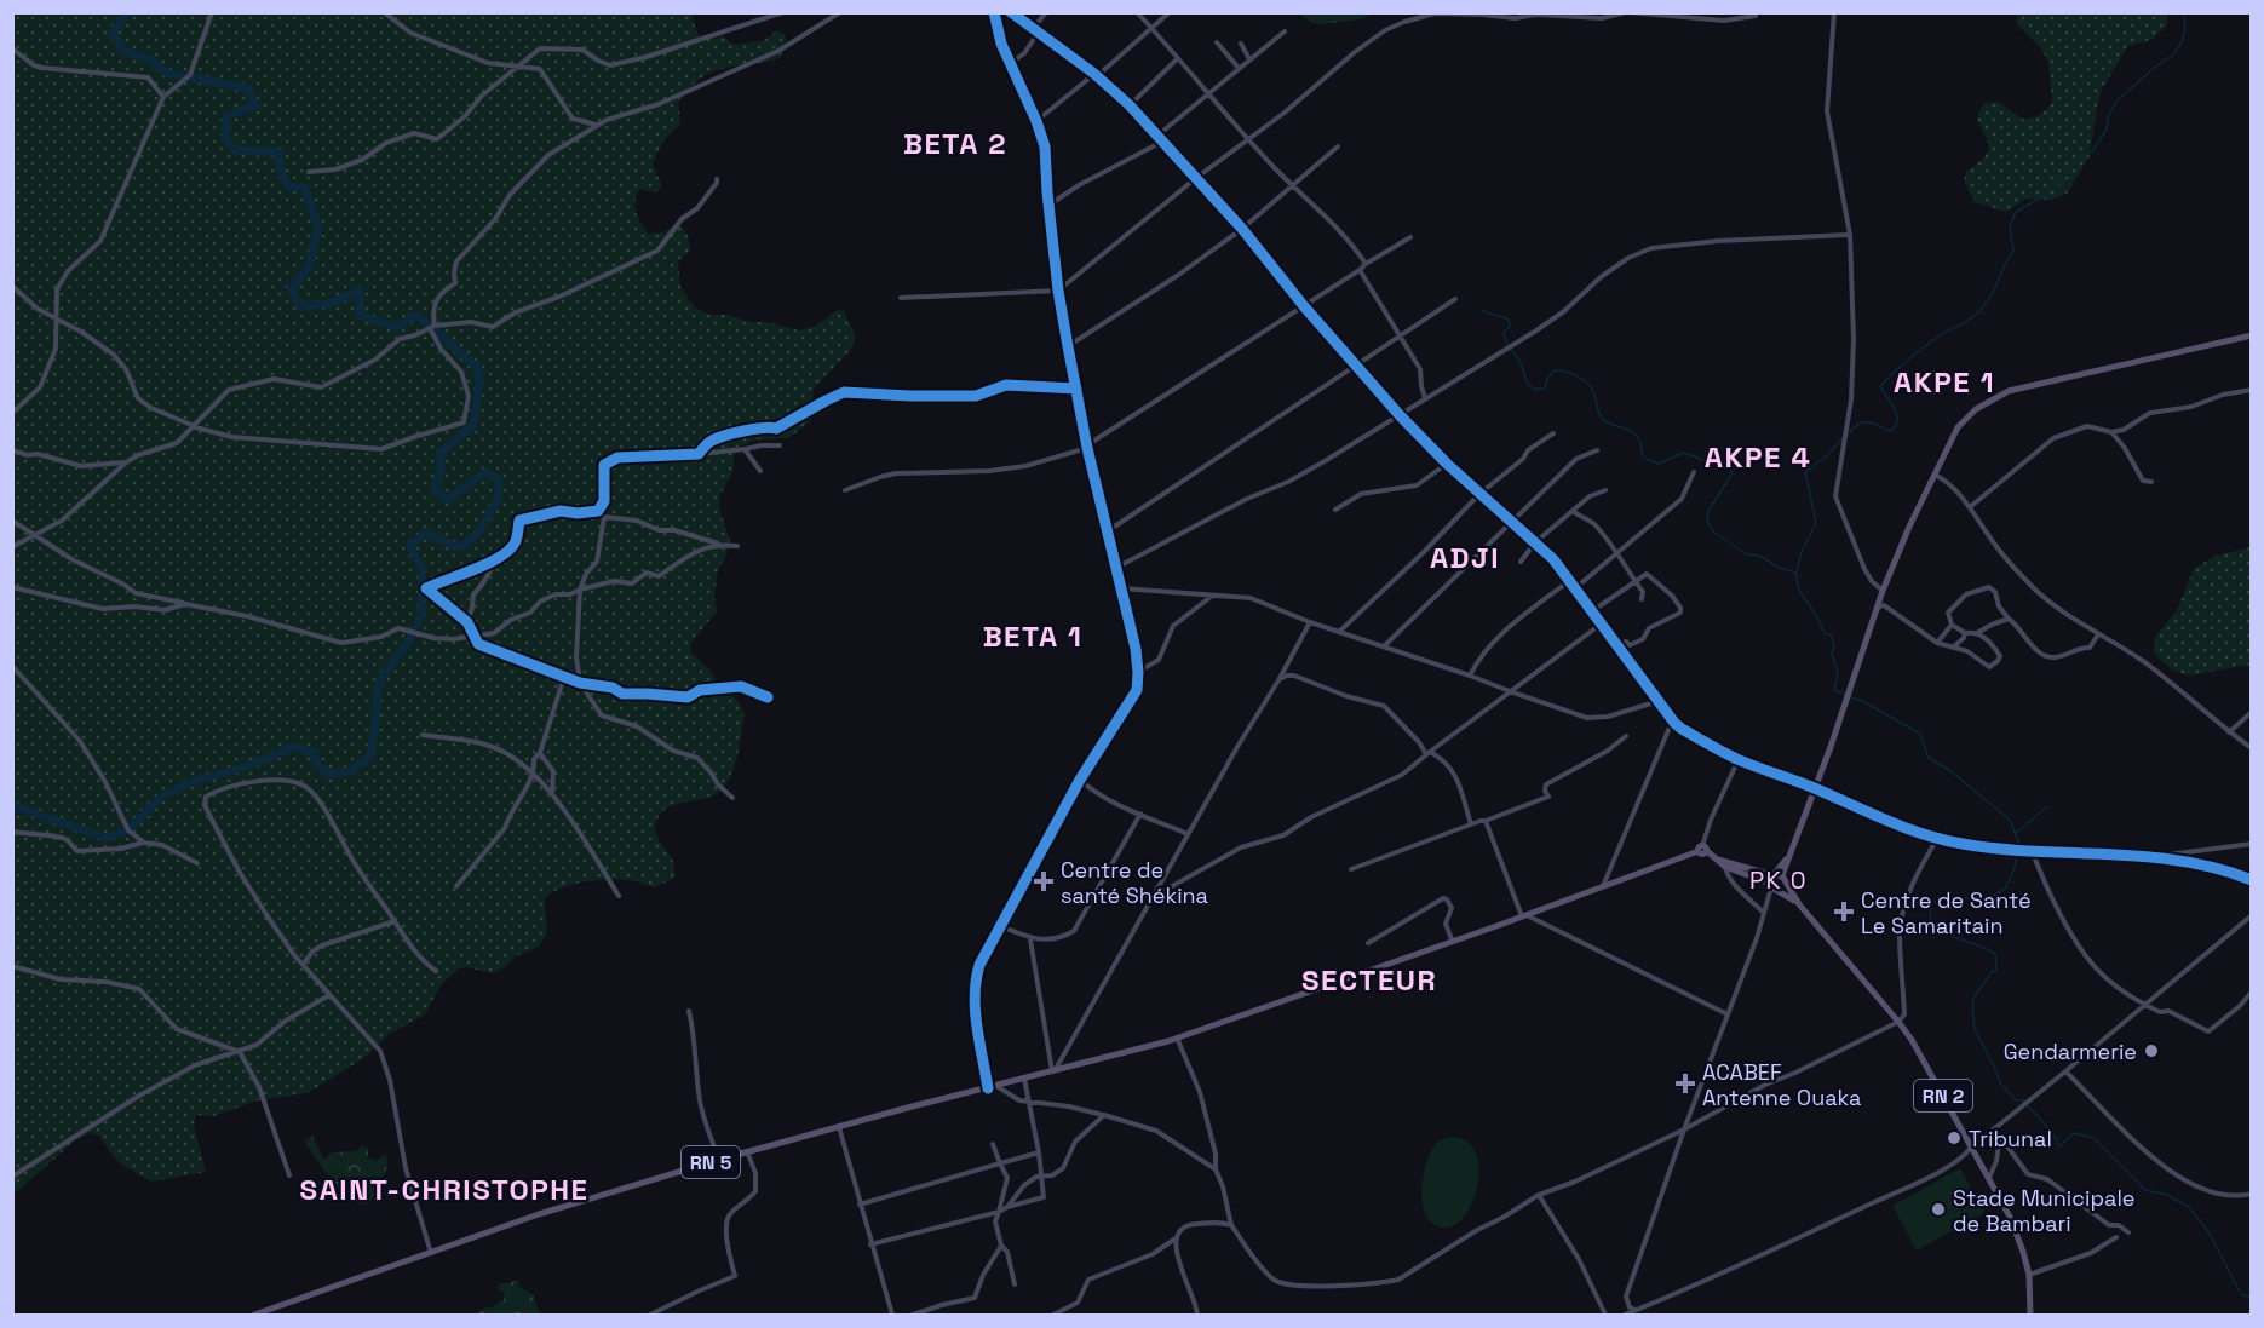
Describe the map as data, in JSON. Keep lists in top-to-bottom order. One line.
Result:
{"streets":{"main road":["RN 2","RN 5"]},"districts":["BETA 2","AKPE 1","AKPE 4","ADJI","BETA 1","PK 0","SECTEUR","SAINT-CHRISTOPHE"],"places":{"health":["Centre de santé Shékina","Centre de Santé Le Samaritain","ACABEF Antenne Ouaka"],"other":["Gendarmerie","Tribunal","Stade Municipale de Bambari"]}}
